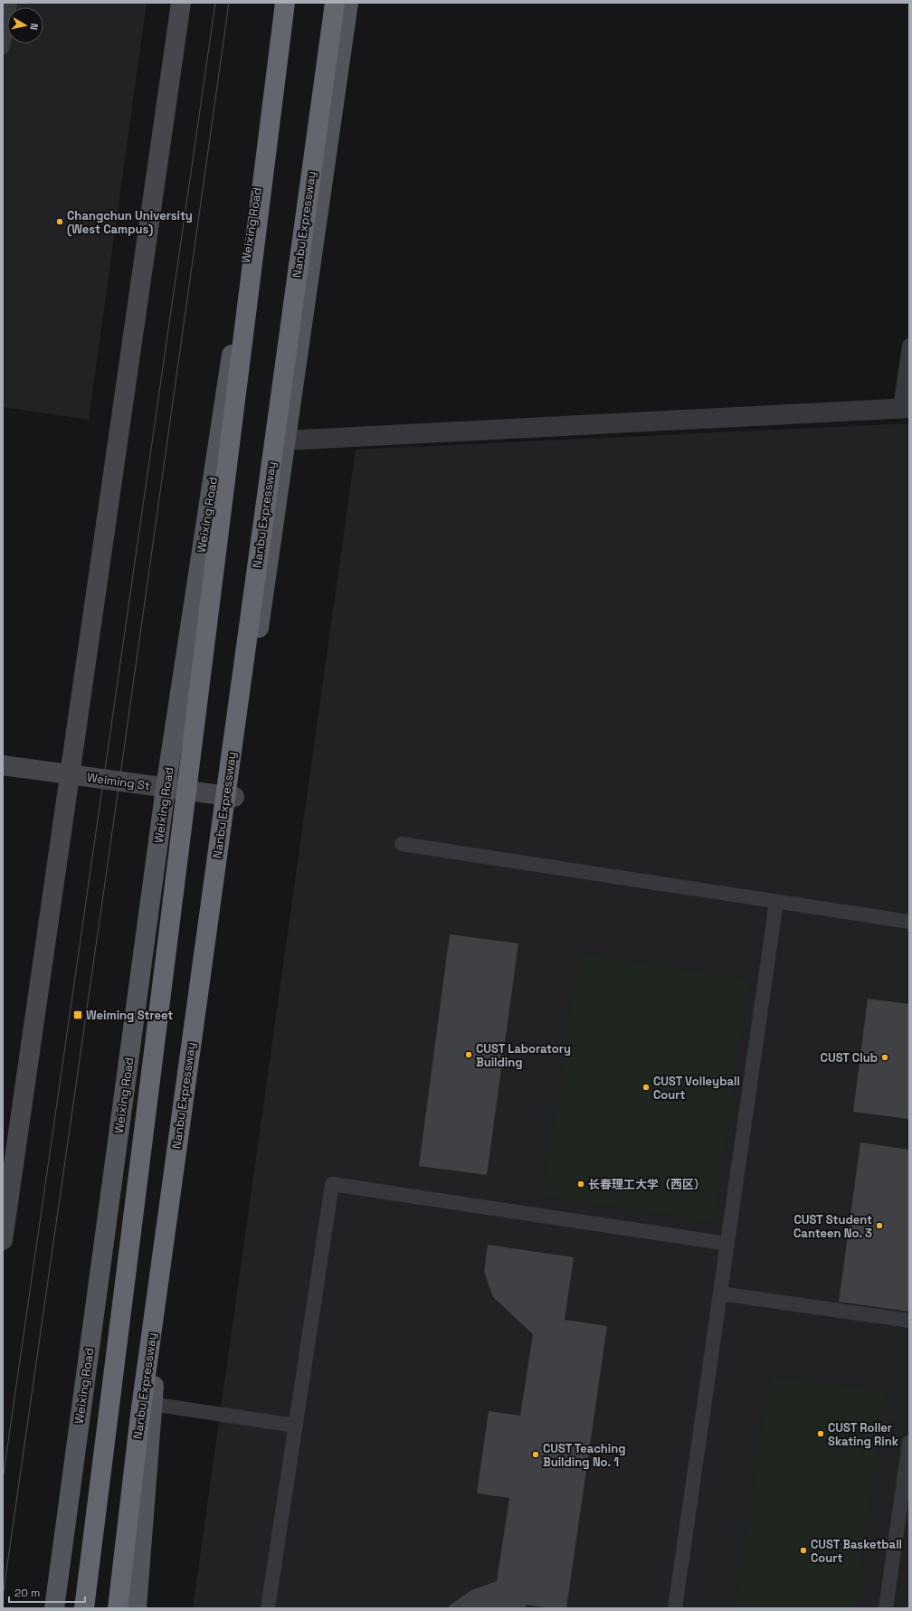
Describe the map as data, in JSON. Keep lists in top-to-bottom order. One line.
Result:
{"streets":{"highway":["Nanbu Expressway"],"main road":["Weixing Road","Weiming St"]},"crossings":[["Weixing Road","Weiming St"]],"places":{"other":["Changchun University (West Campus)","CUST Laboratory Building","CUST Club","CUST Volleyball Court","长春理工大学（西区）","CUST Student Canteen No. 3","CUST Roller Skating Rink","CUST Teaching Building No. 1","CUST Basketball Court"],"transit":["Weiming Street"]},"scale_bar":"20 m","north":"right"}
